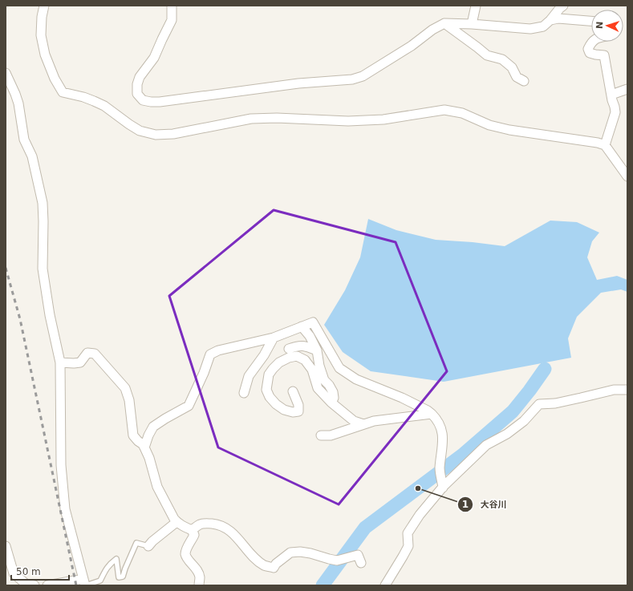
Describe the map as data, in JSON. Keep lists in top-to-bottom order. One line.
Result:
{"places":["大谷川"],"scale_bar":"50 m","north":"left"}
